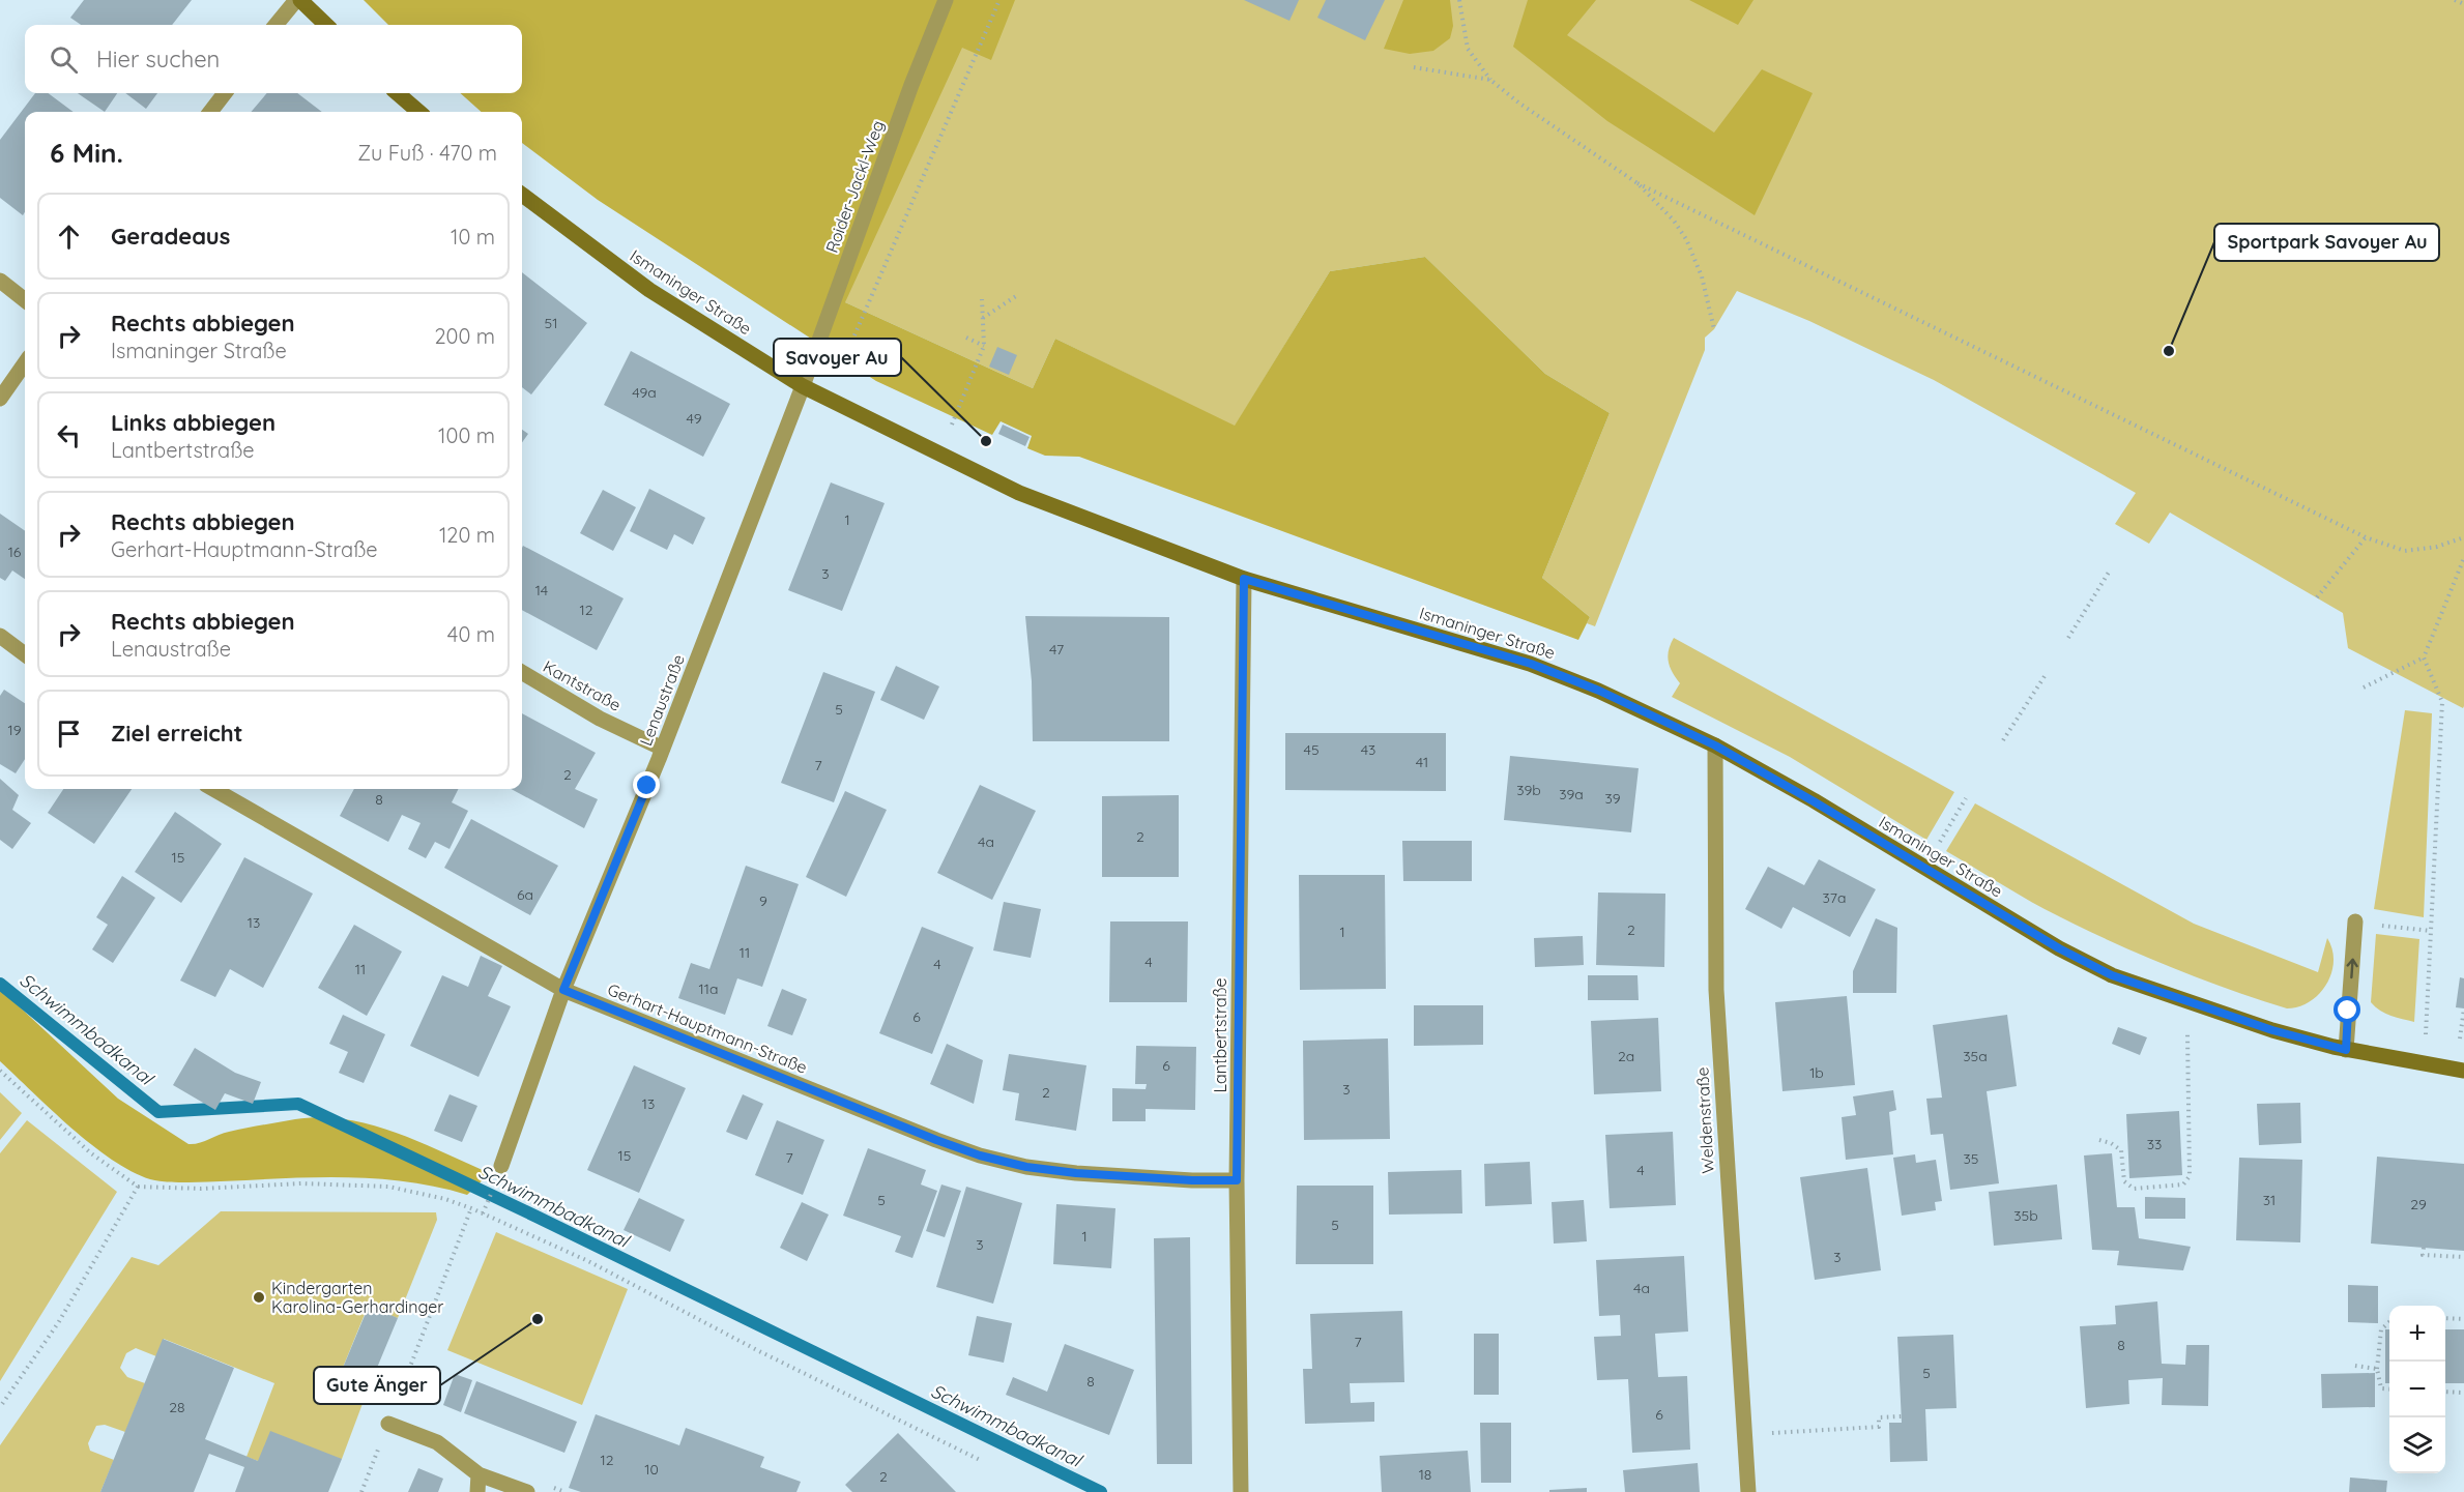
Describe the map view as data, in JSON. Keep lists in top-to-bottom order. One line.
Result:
{"streets":{"street":["Roider-Jackl-Weg","Ismaninger Straße","Kantstraße","Lenaustraße","Gerhart-Hauptmann-Straße","Lantbertstraße","Weldenstraße"]},"crossings":[["Roider-Jackl-Weg","Ismaninger Straße"],["Roider-Jackl-Weg","Lenaustraße"],["Ismaninger Straße","Lenaustraße"],["Ismaninger Straße","Lantbertstraße"],["Ismaninger Straße","Weldenstraße"],["Kantstraße","Lenaustraße"],["Lenaustraße","Gerhart-Hauptmann-Straße"],["Gerhart-Hauptmann-Straße","Lantbertstraße"]],"water":["Schwimmbadkanal"],"places":["Sportpark Savoyer Au","Savoyer Au","Kindergarten Karolina-Gerhardinger","Gute Änger"],"house_numbers":["51","49a","49","1","16","3","14","12","47","5","19","45","43","41","7","2","39b","39a","39","8","2","4a","15","6a","37a","9","13","2","1","11","4","4","11","11a","6","2a","35a","6","1b","3","2","13","33","15","7","35","4","5","31","29","35b","5","1","3","3","4a","7","8","5","8","28","6","12","10","18","2"],"page":{"search":"Hier suchen","heading":["6 Min.","Zu Fuß · 470 m"],"list":[["Geradeaus","10 m"],["Rechts abbiegen","Ismaninger Straße","200 m"],["Links abbiegen","Lantbertstraße","100 m"],["Rechts abbiegen","Gerhart-Hauptmann-Straße","120 m"],["Rechts abbiegen","Lenaustraße","40 m"],"Ziel erreicht"],"map_buttons":["+","−"]}}
